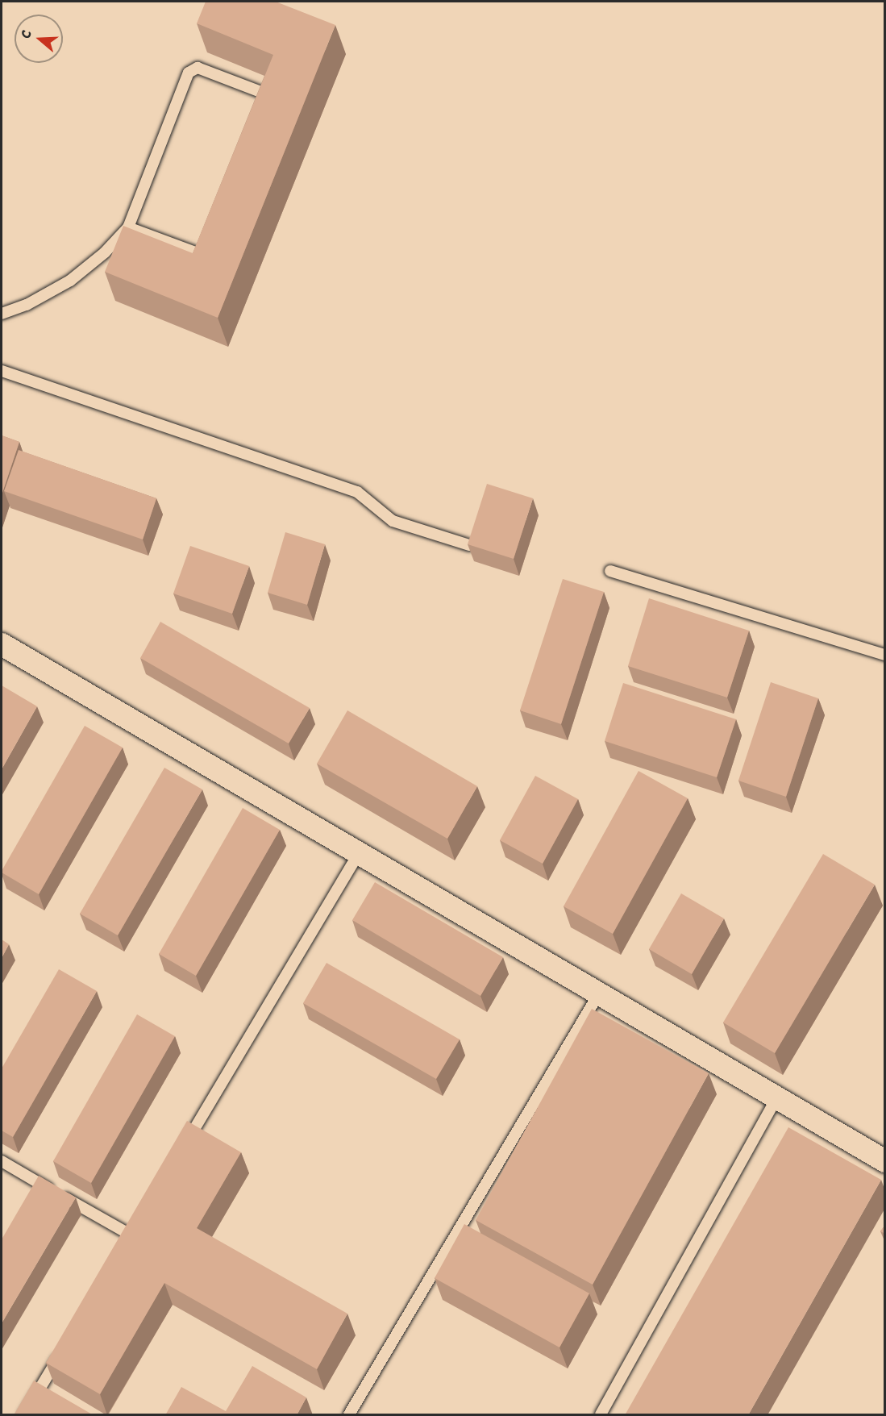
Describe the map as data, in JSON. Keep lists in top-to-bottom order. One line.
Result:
{"north":"left"}
